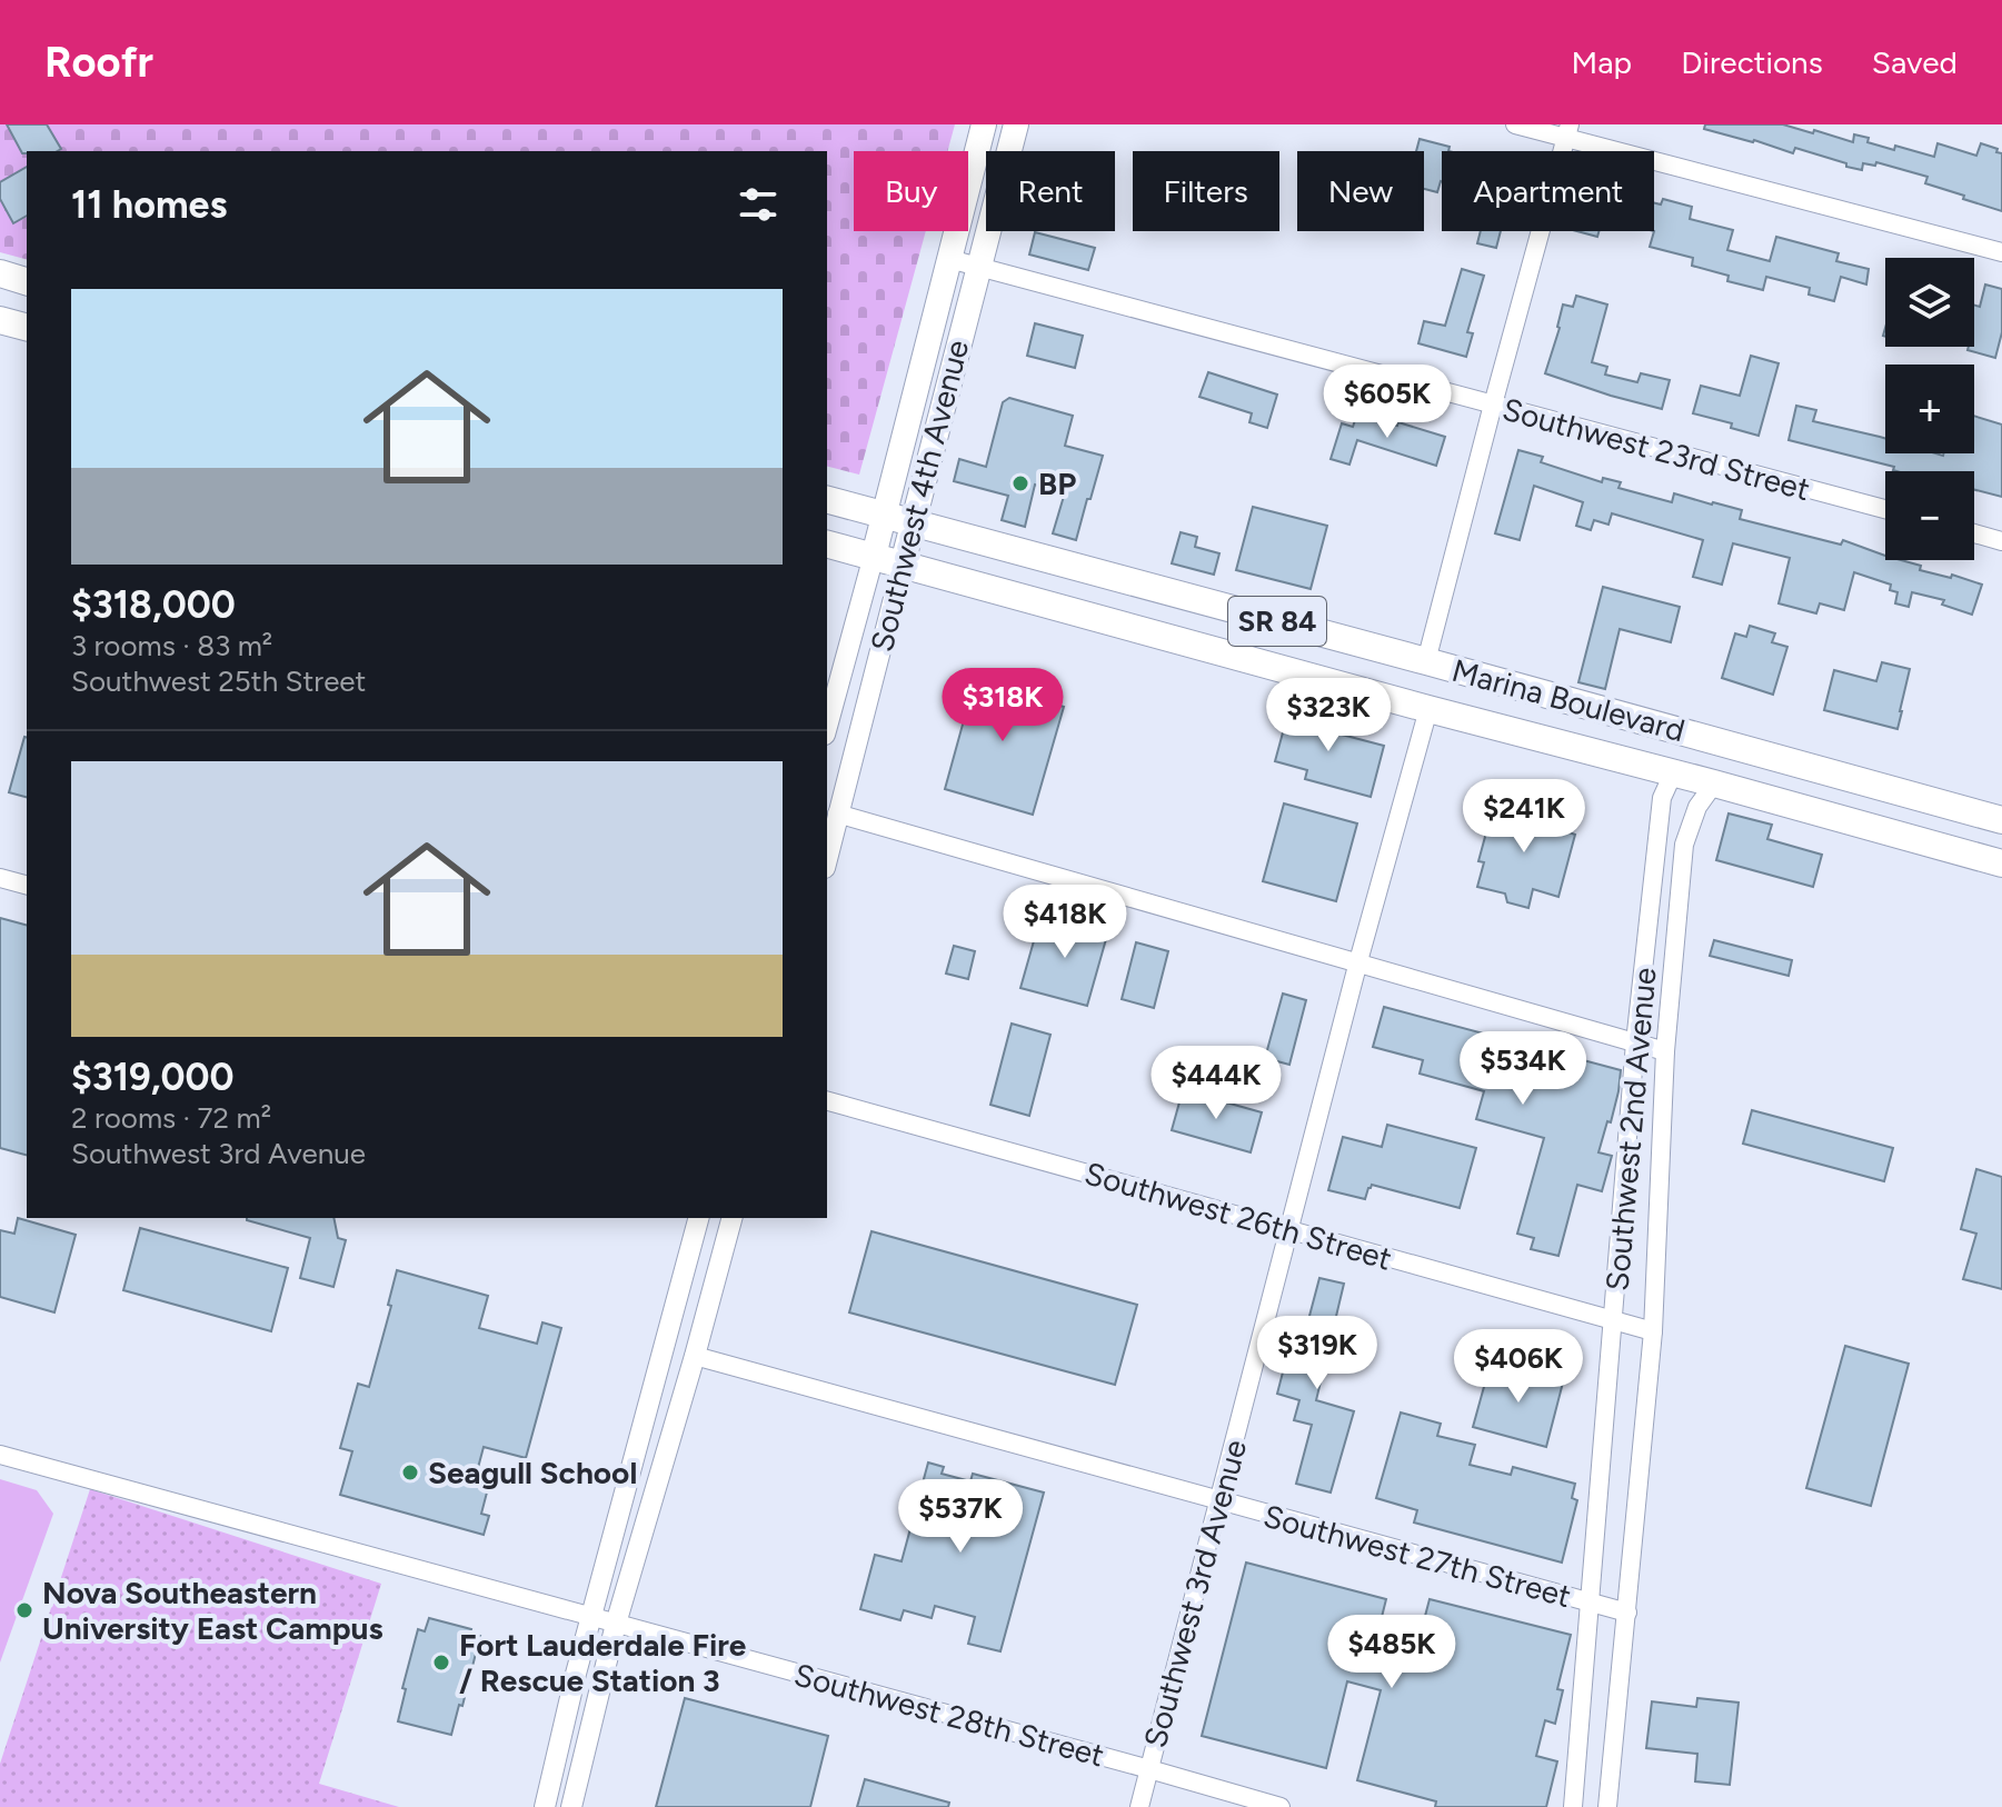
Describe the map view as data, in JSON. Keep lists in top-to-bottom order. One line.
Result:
{"streets":{"main road":["Southwest 4th Avenue","SR 84","Marina Boulevard"],"street":["Southwest 23rd Street","Southwest 2nd Avenue","Southwest 26th Street","Southwest 27th Street","Southwest 3rd Avenue","Southwest 28th Street"]},"crossings":[["Southwest 23rd Street","Southwest 4th Avenue"],["Southwest 4th Avenue","Marina Boulevard"],["Marina Boulevard","Southwest 2nd Avenue"],["Marina Boulevard","Southwest 3rd Avenue"],["Southwest 2nd Avenue","Southwest 26th Street"],["Southwest 2nd Avenue","Southwest 27th Street"],["Southwest 26th Street","Southwest 3rd Avenue"],["Southwest 27th Street","Southwest 3rd Avenue"],["Southwest 3rd Avenue","Southwest 28th Street"]],"places":["BP","Seagull School","Nova Southeastern University East Campus","Fort Lauderdale Fire / Rescue Station 3"],"page":{"header":"Roofr","nav":["Map","Directions","Saved"],"chip":["Buy","Rent","Filters","New","Apartment"],"heading":"11 homes","map_buttons":["+","−"],"list":[{"name":"$318,000","note":"3 rooms · 83 m² · Southwest 25th Street"},{"name":"$319,000","note":"2 rooms · 72 m² · Southwest 3rd Avenue"}],"price":["$605K","$318K","$323K","$241K","$418K","$534K","$444K","$319K","$406K","$537K","$485K"]}}
